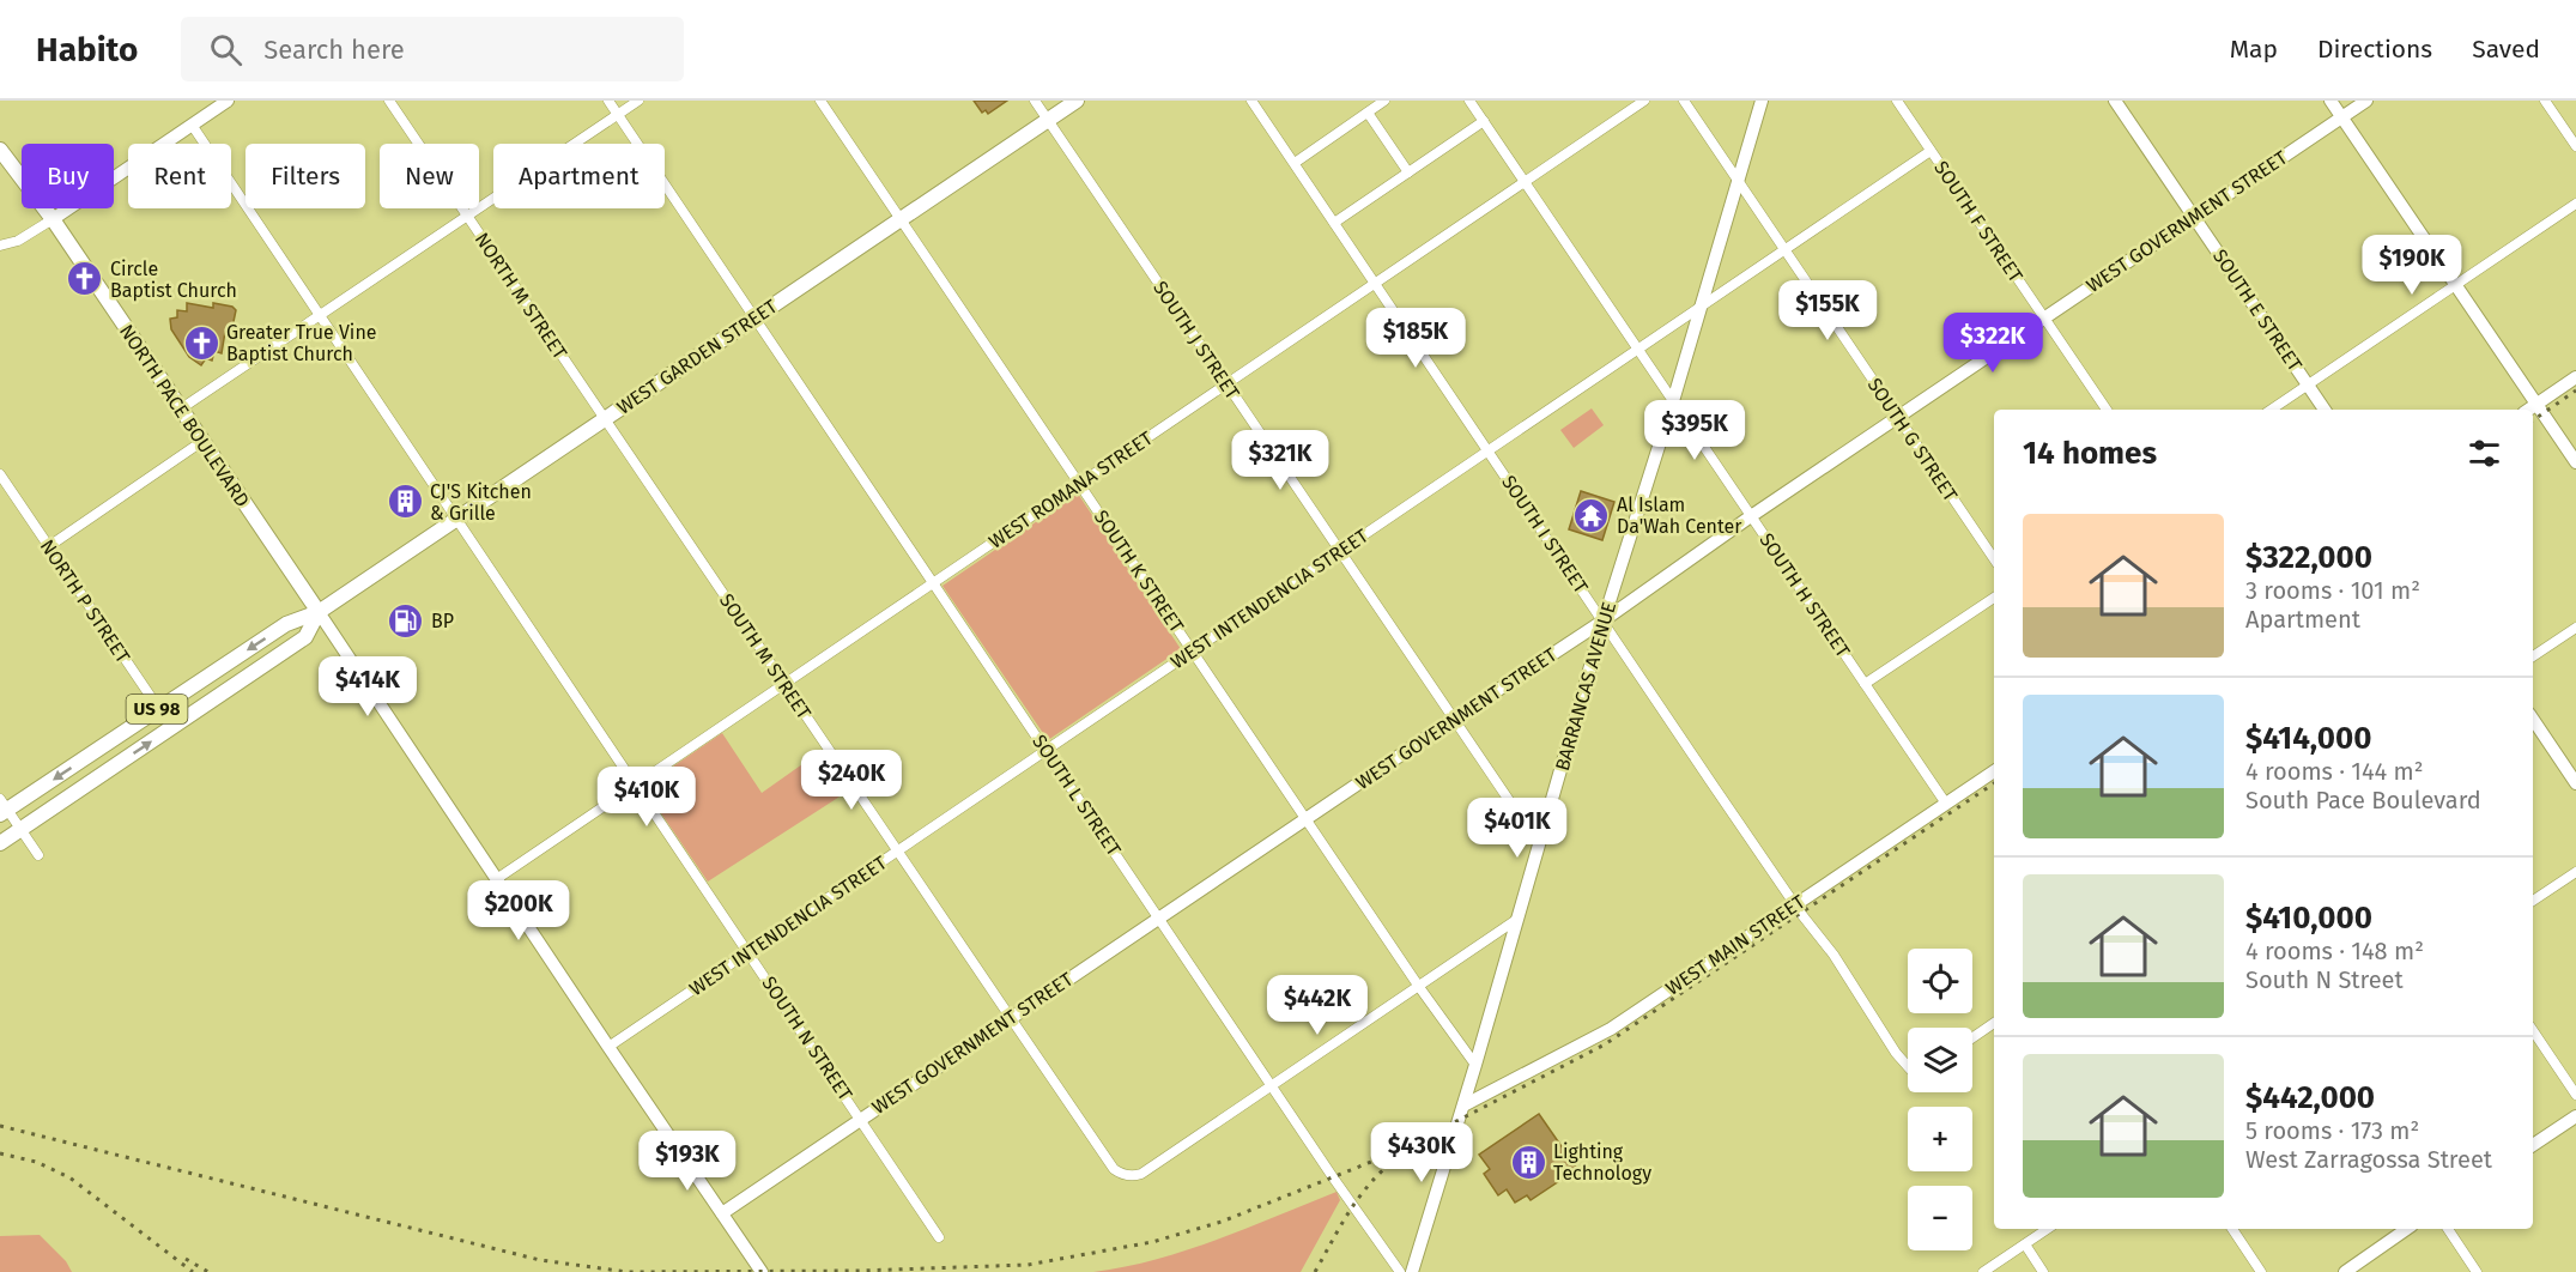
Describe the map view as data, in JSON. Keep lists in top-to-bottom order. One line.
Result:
{"streets":{"main road":["WEST GARDEN STREET","NORTH PACE BOULEVARD","US 98"],"street":["SOUTH F STREET","WEST GOVERNMENT STREET","NORTH M STREET","SOUTH E STREET","SOUTH J STREET","SOUTH G STREET","WEST ROMANA STREET","SOUTH I STREET","SOUTH K STREET","SOUTH H STREET","WEST INTENDENCIA STREET","NORTH P STREET","SOUTH M STREET","BARRANCAS AVENUE","SOUTH L STREET","WEST MAIN STREET","SOUTH N STREET"]},"crossings":[["SOUTH F STREET","WEST GOVERNMENT STREET"],["SOUTH F STREET","WEST INTENDENCIA STREET"],["WEST GOVERNMENT STREET","SOUTH E STREET"],["WEST GOVERNMENT STREET","SOUTH J STREET"],["WEST GOVERNMENT STREET","SOUTH G STREET"],["WEST GOVERNMENT STREET","SOUTH I STREET"],["WEST GOVERNMENT STREET","SOUTH K STREET"],["WEST GOVERNMENT STREET","SOUTH H STREET"],["WEST GOVERNMENT STREET","SOUTH M STREET"],["WEST GOVERNMENT STREET","BARRANCAS AVENUE"],["WEST GOVERNMENT STREET","SOUTH L STREET"],["WEST GOVERNMENT STREET","SOUTH N STREET"],["NORTH M STREET","WEST GARDEN STREET"],["NORTH M STREET","SOUTH M STREET"],["SOUTH J STREET","WEST GARDEN STREET"],["SOUTH J STREET","WEST ROMANA STREET"],["SOUTH J STREET","WEST INTENDENCIA STREET"],["SOUTH J STREET","BARRANCAS AVENUE"],["WEST GARDEN STREET","NORTH PACE BOULEVARD"],["WEST GARDEN STREET","SOUTH K STREET"],["WEST GARDEN STREET","SOUTH M STREET"],["WEST GARDEN STREET","US 98"],["WEST GARDEN STREET","SOUTH L STREET"],["WEST GARDEN STREET","SOUTH N STREET"],["NORTH PACE BOULEVARD","US 98"],["SOUTH G STREET","WEST INTENDENCIA STREET"],["SOUTH G STREET","BARRANCAS AVENUE"],["WEST ROMANA STREET","SOUTH I STREET"],["WEST ROMANA STREET","SOUTH K STREET"],["WEST ROMANA STREET","SOUTH H STREET"],["WEST ROMANA STREET","SOUTH M STREET"],["WEST ROMANA STREET","SOUTH L STREET"],["WEST ROMANA STREET","SOUTH N STREET"],["SOUTH I STREET","WEST INTENDENCIA STREET"],["SOUTH I STREET","BARRANCAS AVENUE"],["SOUTH I STREET","WEST MAIN STREET"],["SOUTH K STREET","WEST INTENDENCIA STREET"],["SOUTH K STREET","BARRANCAS AVENUE"],["SOUTH H STREET","WEST INTENDENCIA STREET"],["SOUTH H STREET","BARRANCAS AVENUE"],["SOUTH H STREET","WEST MAIN STREET"],["WEST INTENDENCIA STREET","SOUTH M STREET"],["WEST INTENDENCIA STREET","BARRANCAS AVENUE"],["WEST INTENDENCIA STREET","SOUTH L STREET"],["WEST INTENDENCIA STREET","SOUTH N STREET"],["NORTH P STREET","US 98"],["SOUTH M STREET","SOUTH L STREET"],["BARRANCAS AVENUE","WEST MAIN STREET"]],"places":{"church":["Circle Baptist Church","Greater True Vine Baptist Church"],"building":["CJ'S Kitchen & Grille","Lighting Technology"],"temple":["Al Islam Da'Wah Center"],"fuel station":["BP"]},"page":{"header":"Habito","search":"Search here","nav":["Map","Directions","Saved"],"chip":["Buy","Rent","Filters","New","Apartment"],"price":["$190K","$155K","$185K","$322K","$395K","$321K","$414K","$240K","$410K","$401K","$200K","$442K","$430K","$193K"],"heading":"14 homes","list":[{"name":"$322,000","note":"3 rooms · 101 m² · Apartment"},{"name":"$414,000","note":"4 rooms · 144 m² · South Pace Boulevard"},{"name":"$410,000","note":"4 rooms · 148 m² · South N Street"},{"name":"$442,000","note":"5 rooms · 173 m² · West Zarragossa Street"}],"map_buttons":["+","−"]}}
